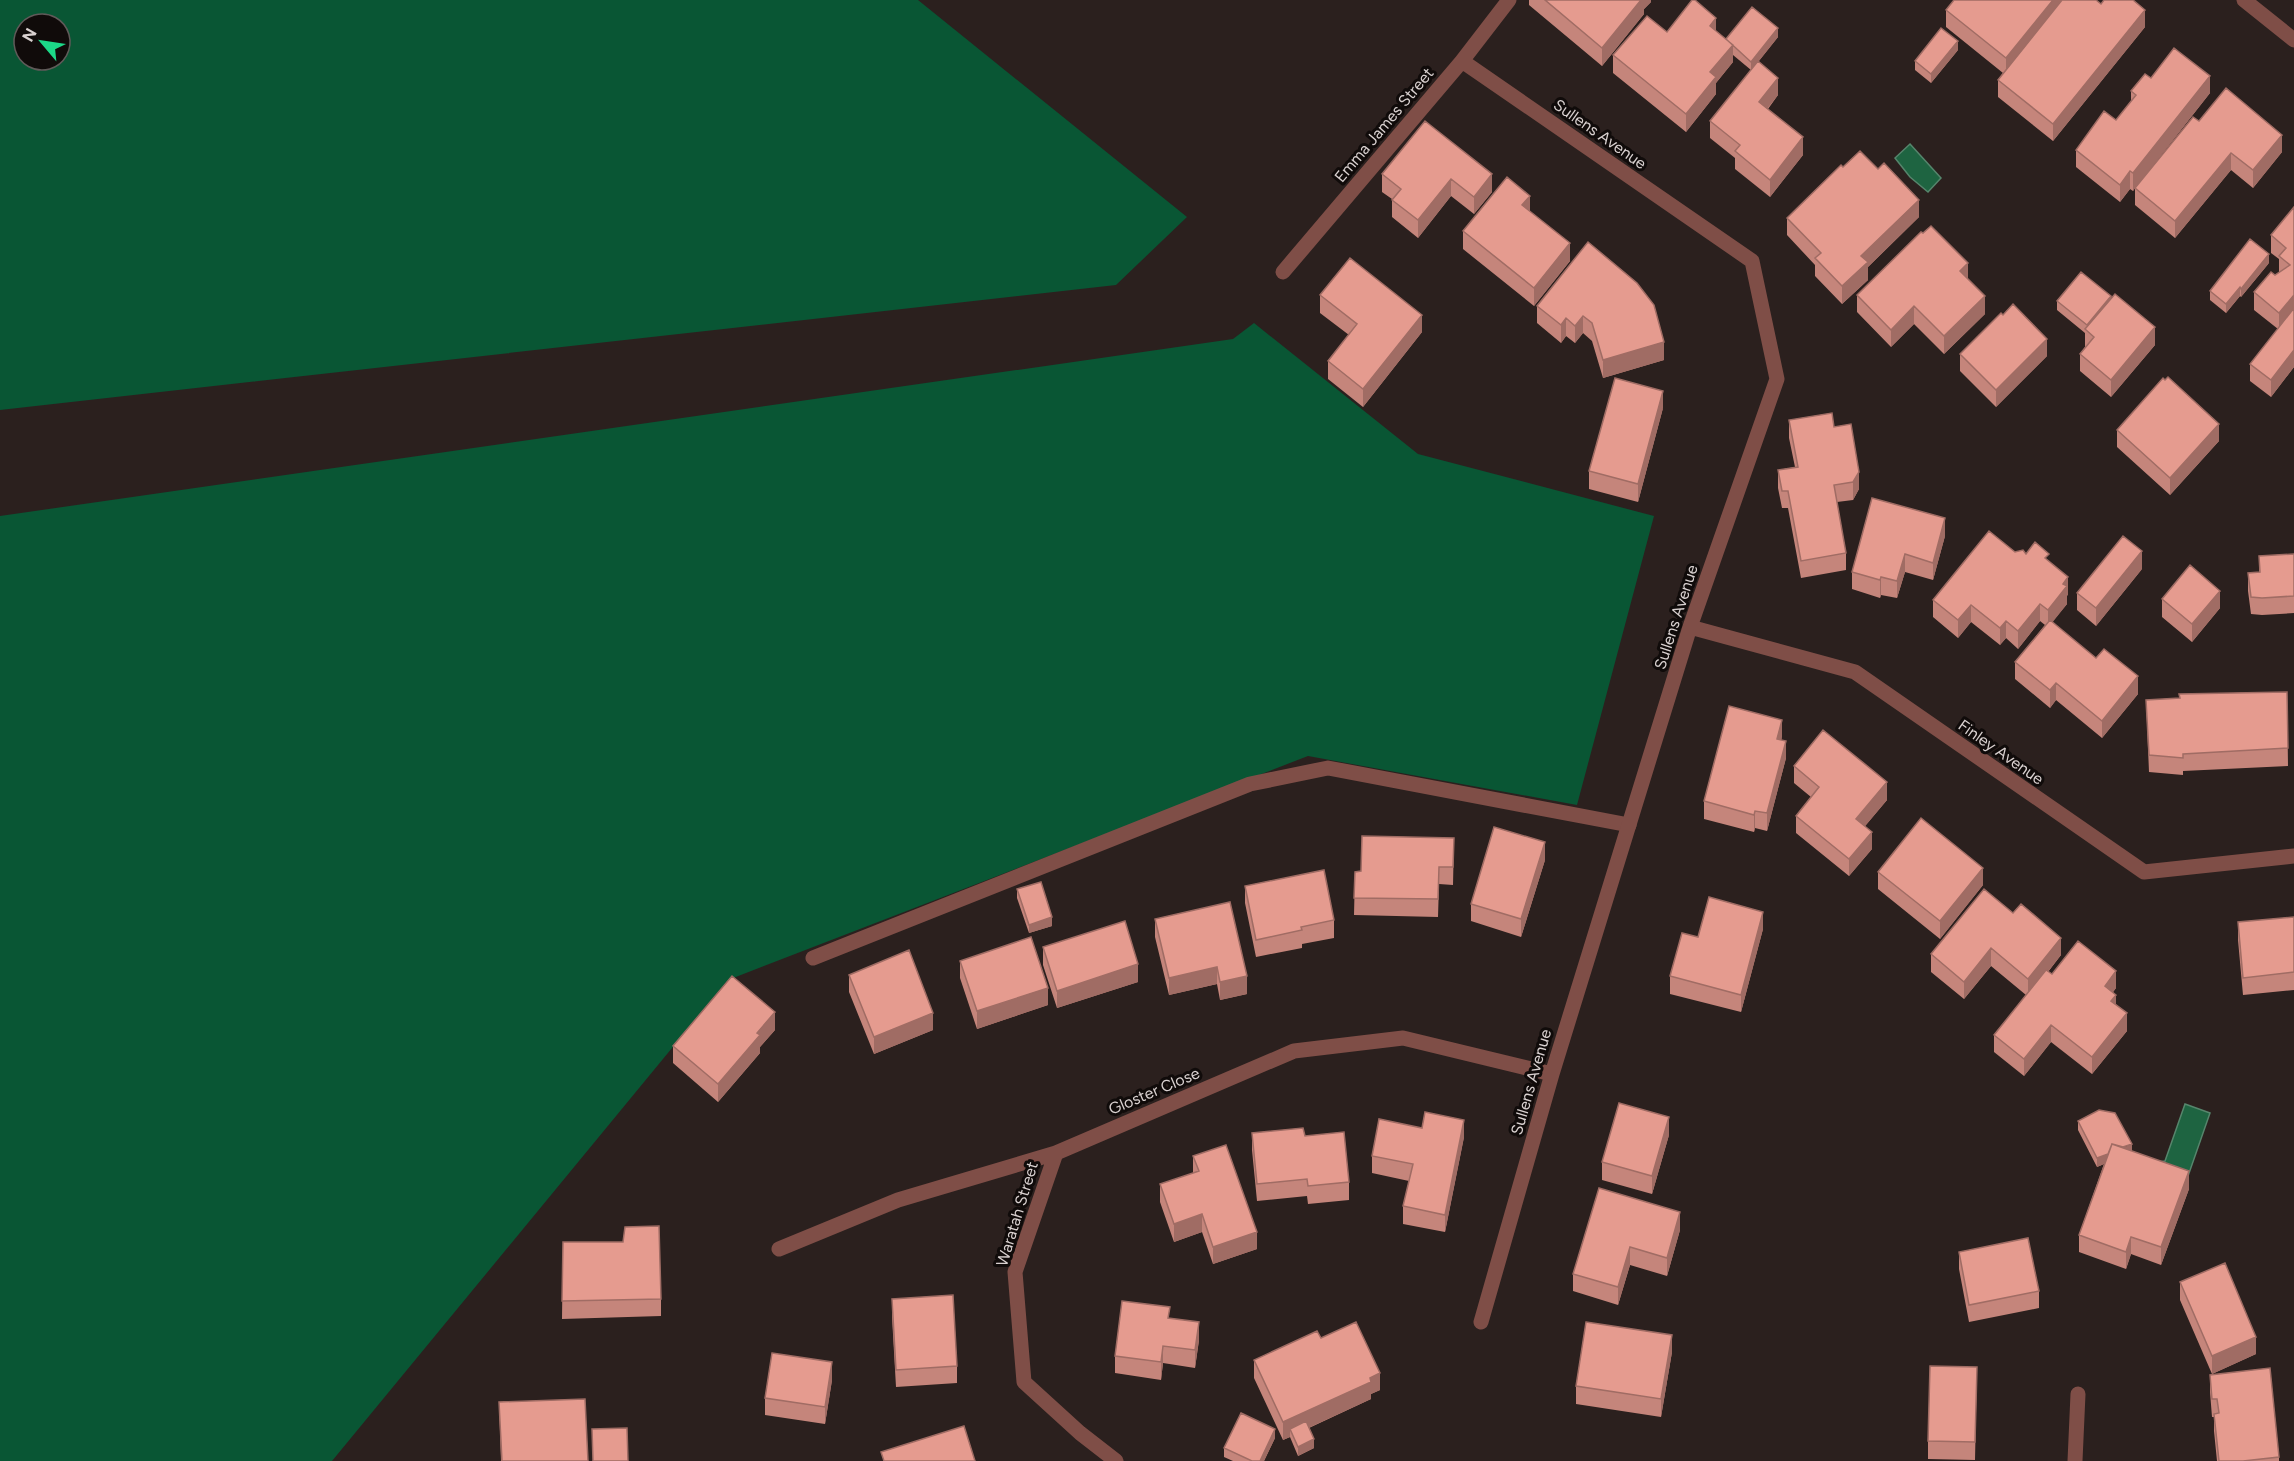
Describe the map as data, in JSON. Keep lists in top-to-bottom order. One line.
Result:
{"streets":{"street":["Emma James Street","Sullens Avenue","Finley Avenue","Gloster Close","Waratah Street"]},"crossings":[["Emma James Street","Sullens Avenue"],["Sullens Avenue","Finley Avenue"],["Sullens Avenue","Gloster Close"],["Gloster Close","Waratah Street"]],"north":"top left"}
